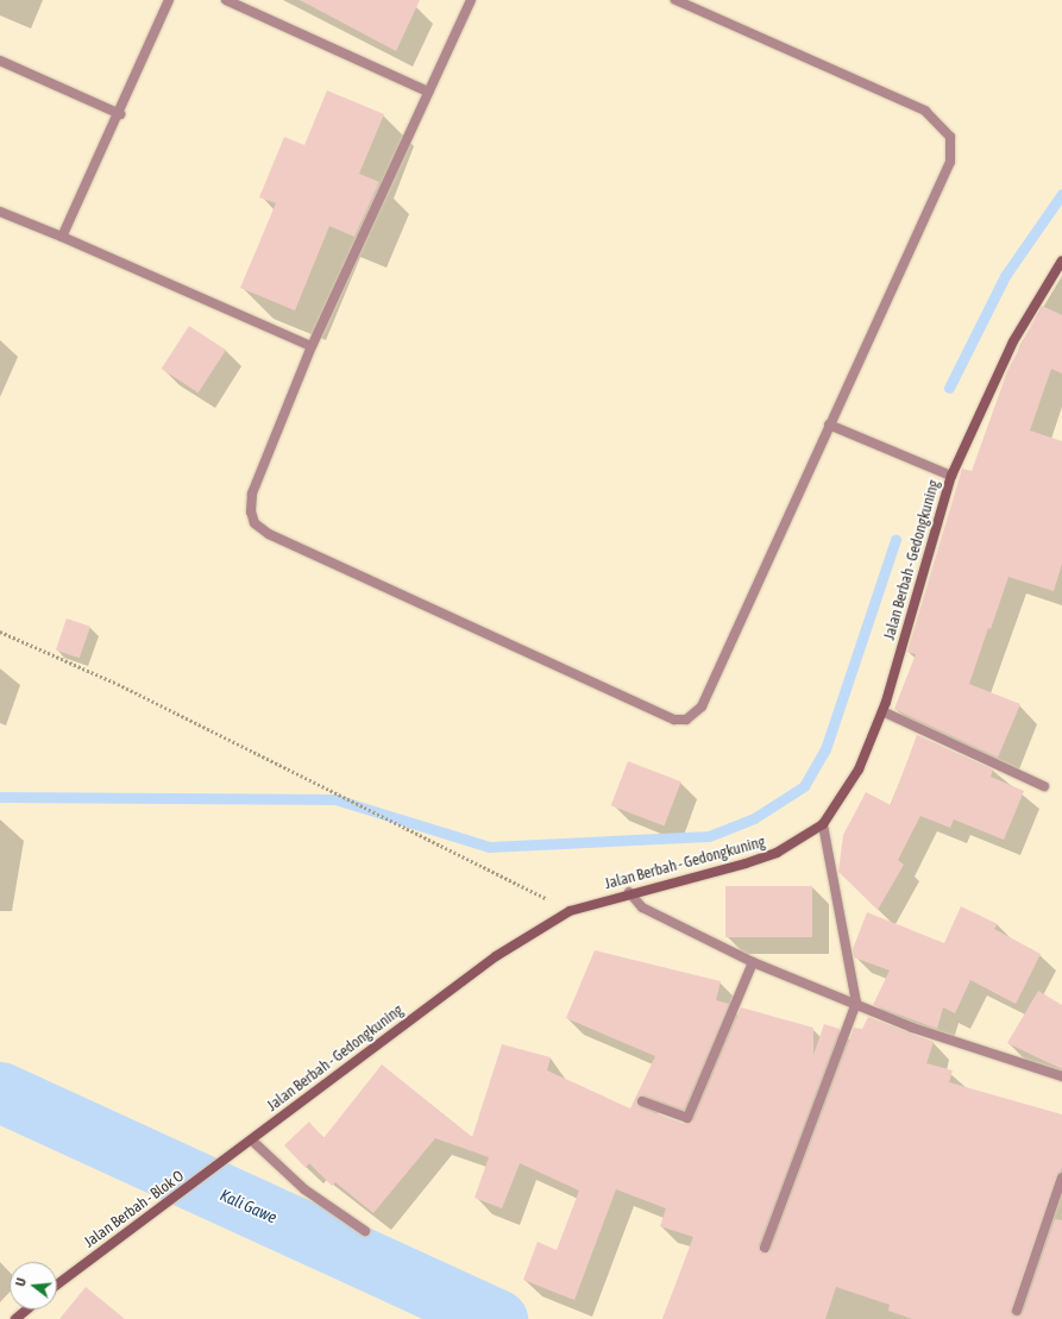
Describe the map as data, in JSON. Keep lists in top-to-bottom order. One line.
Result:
{"streets":{"main road":["Jalan Berbah - Gedongkuning","Jalan Berbah - Blok O"]},"crossings":[["Jalan Berbah - Gedongkuning","Jalan Berbah - Blok O"]],"water":["Kali Gawe"],"north":"left"}
